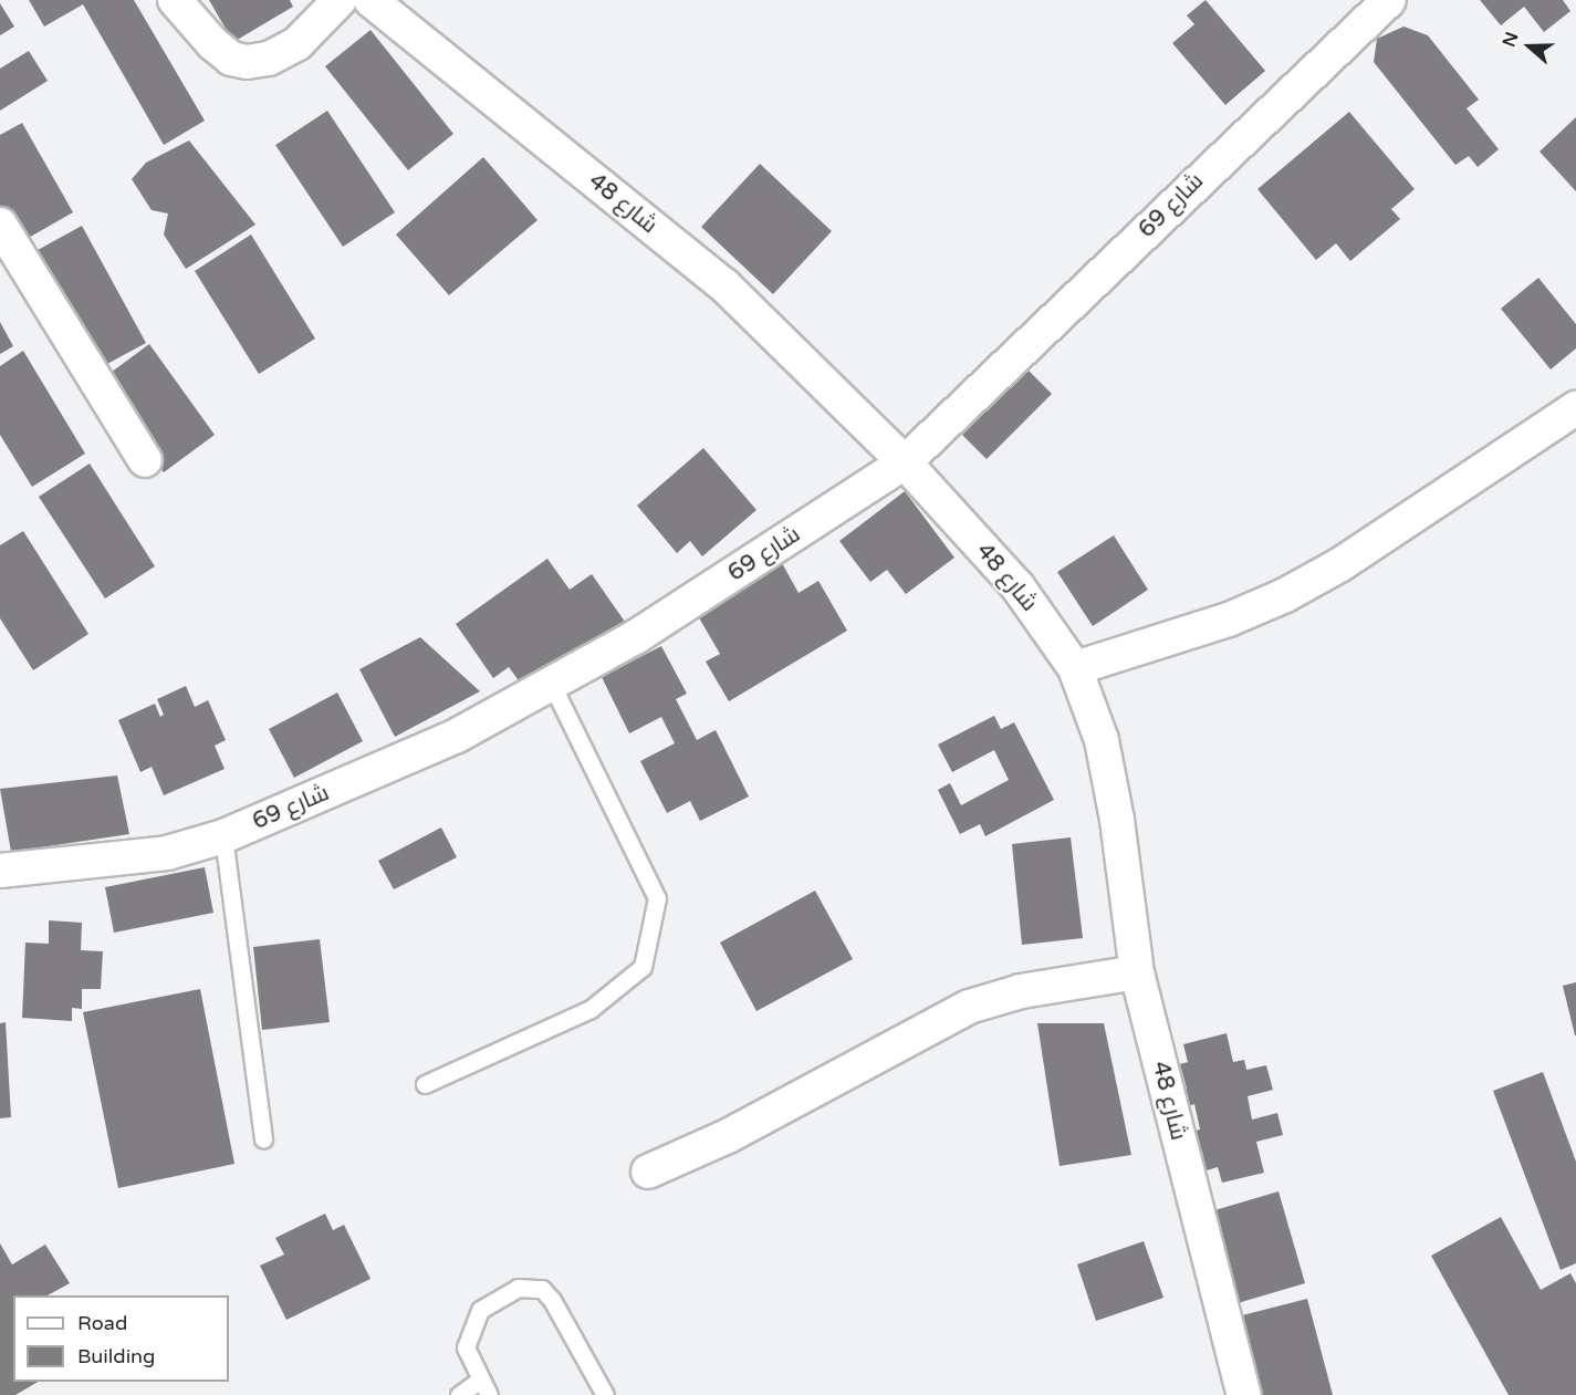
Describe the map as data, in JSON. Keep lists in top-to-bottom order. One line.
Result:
{"streets":{"street":["شارع 48","شارع 69"]},"crossings":[["شارع 48","شارع 69"]],"legend":["Road","Building"],"north":"left"}
